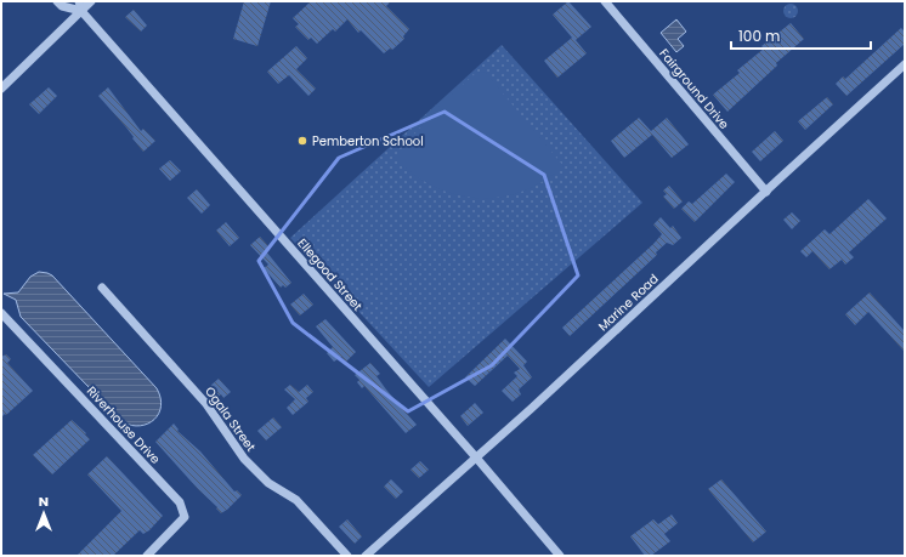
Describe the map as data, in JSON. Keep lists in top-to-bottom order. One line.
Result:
{"streets":{"street":["Fairground Drive","Ellegood Street","Marine Road","Ogala Street","Riverhouse Drive"]},"crossings":[["Fairground Drive","Marine Road"],["Ellegood Street","Marine Road"]],"places":["Pemberton School"],"scale_bar":"100 m","north":"top"}
